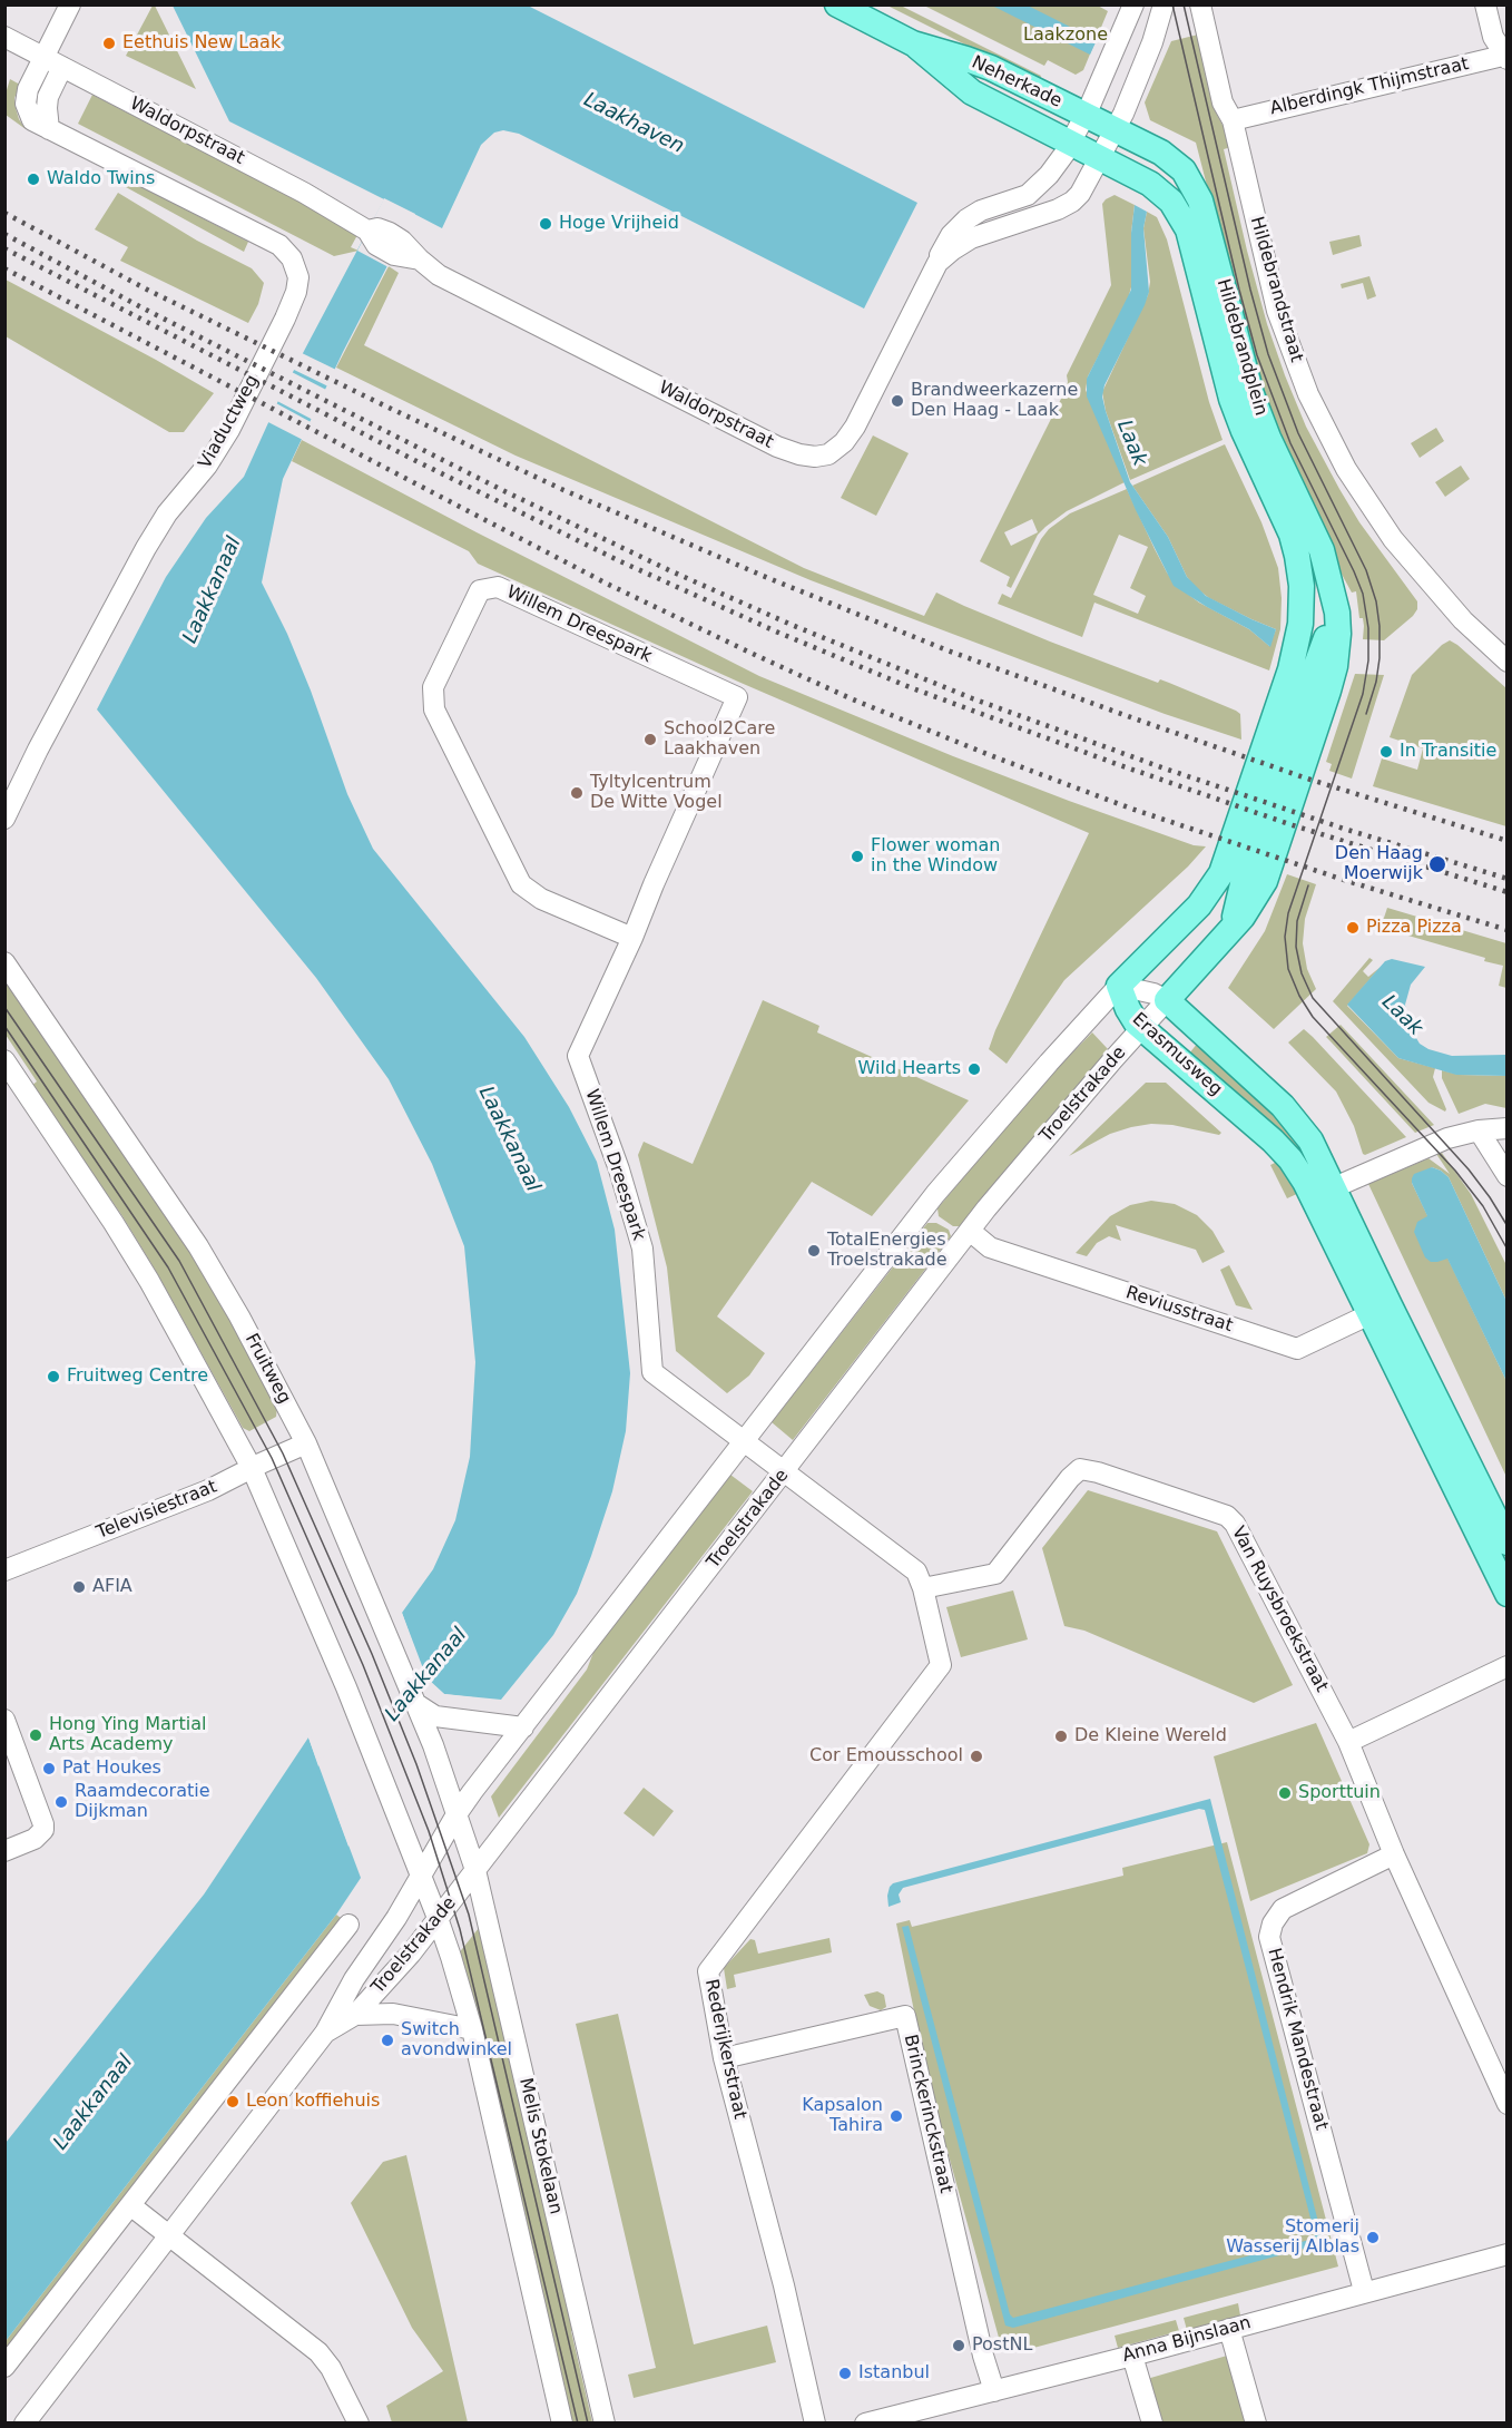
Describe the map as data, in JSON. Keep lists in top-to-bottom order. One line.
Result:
{"streets":{"main road":["Neherkade","Hildebrandplein","Erasmusweg"],"street":["Alberdingk Thijmstraat","Waldorpstraat","Hildebrandstraat","Viaductweg","Willem Dreespark","Troelstrakade","Reviusstraat","Fruitweg","Televisiestraat","Van Ruysbroekstraat","Hendrik Mandestraat","Rederijkerstraat","Brinckerinckstraat","Melis Stokelaan","Anna Bijnslaan"]},"crossings":[["Neherkade","Waldorpstraat"],["Neherkade","Hildebrandplein"],["Alberdingk Thijmstraat","Hildebrandstraat"],["Waldorpstraat","Hildebrandplein"],["Waldorpstraat","Viaductweg"],["Hildebrandplein","Erasmusweg"],["Hildebrandplein","Troelstrakade"],["Willem Dreespark","Troelstrakade"],["Willem Dreespark","Van Ruysbroekstraat"],["Willem Dreespark","Rederijkerstraat"],["Erasmusweg","Troelstrakade"],["Erasmusweg","Reviusstraat"],["Troelstrakade","Reviusstraat"],["Troelstrakade","Fruitweg"],["Troelstrakade","Melis Stokelaan"],["Fruitweg","Televisiestraat"],["Fruitweg","Melis Stokelaan"],["Van Ruysbroekstraat","Hendrik Mandestraat"],["Van Ruysbroekstraat","Rederijkerstraat"],["Hendrik Mandestraat","Anna Bijnslaan"],["Rederijkerstraat","Brinckerinckstraat"],["Brinckerinckstraat","Anna Bijnslaan"]],"water":["Laakhaven","Laak","Laakkanaal"],"parks":["Laakzone"],"places":["Eethuis New Laak","Waldo Twins","Hoge Vrijheid","Brandweerkazerne Den Haag - Laak","School2Care Laakhaven","In Transitie","Tyltylcentrum De Witte Vogel","Flower woman in the Window","Den Haag Moerwijk","Pizza Pizza","Wild Hearts","TotalEnergies Troelstrakade","Fruitweg Centre","AFIA","Hong Ying Martial Arts Academy","De Kleine Wereld","Cor Emousschool","Pat Houkes","Sporttuin","Raamdecoratie Dijkman","Switch avondwinkel","Leon koffiehuis","Kapsalon Tahira","Stomerij Wasserij Alblas","PostNL","Istanbul"]}
